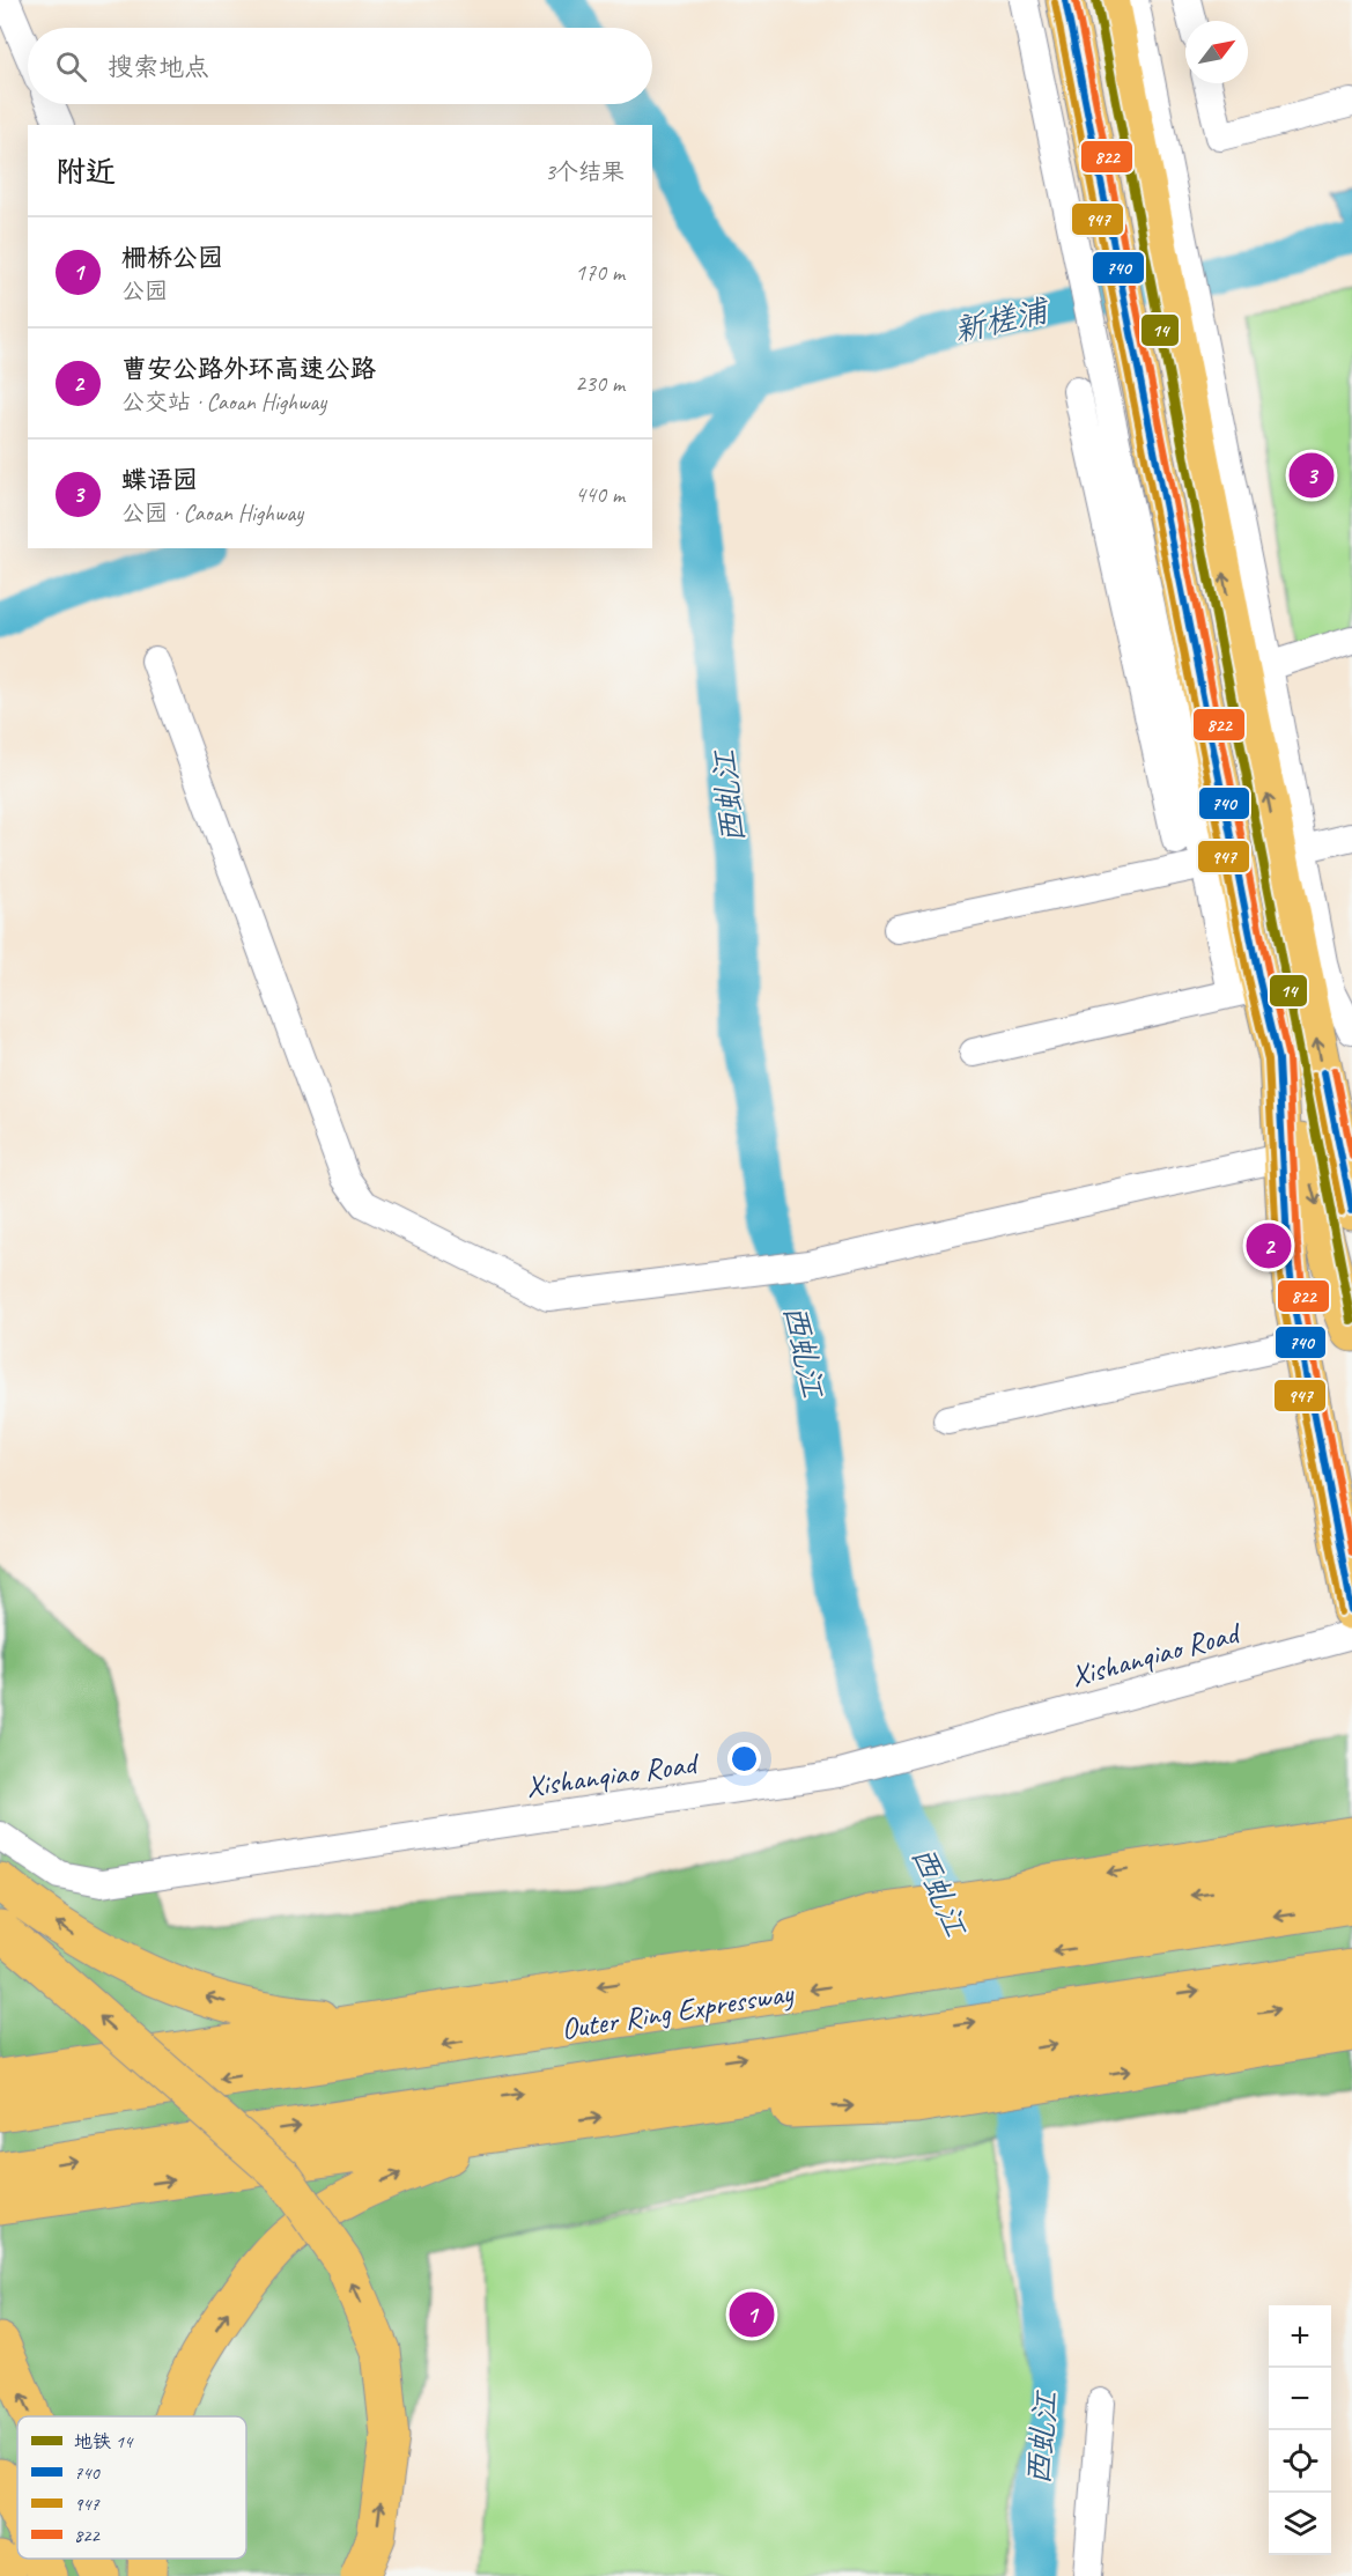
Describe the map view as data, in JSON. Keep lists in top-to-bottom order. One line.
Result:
{"streets":{"highway":["Outer Ring Expressway"],"street":["Xishanqiao Road"]},"water":["新槎浦","西虬江"],"lines":["metro line 14","transit line 740","transit line 822","transit line 947"],"legend":["地铁 14","740","947","822"],"north":"top right","page":{"search":"搜索地点","heading":["附近","3个结果"],"list":[{"mark":"1","name":"栅桥公园","note":"公园","value":"170 m"},{"mark":"2","name":"曹安公路外环高速公路","note":"公交站 · Caoan Highway","value":"230 m"},{"mark":"3","name":"蝶语园","note":"公园 · Caoan Highway","value":"440 m"}],"pins":["3","2","1"],"map_buttons":["+","−"]}}
